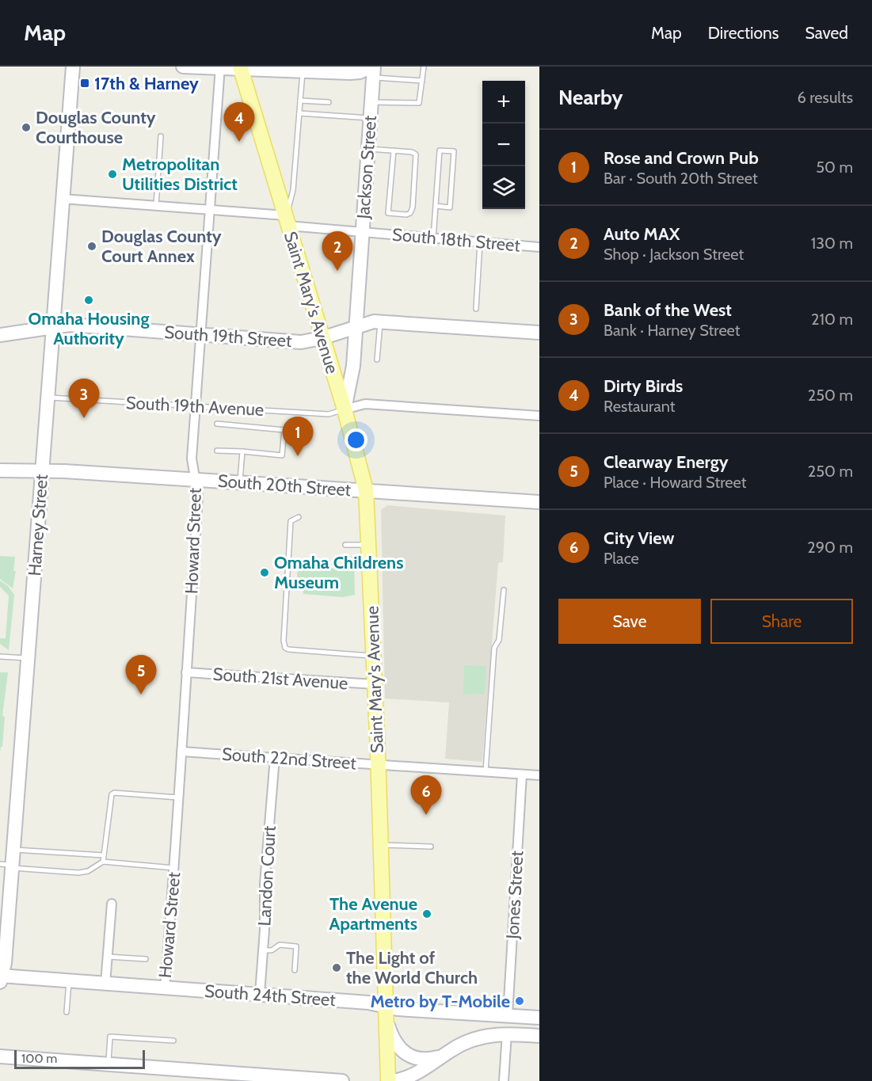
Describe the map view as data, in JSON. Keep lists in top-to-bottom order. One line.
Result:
{"streets":{"main road":["Jackson Street","Saint Mary's Avenue","South 19th Street","South 20th Street","Harney Street","South 24th Street"],"street":["South 18th Street","South 19th Avenue","Howard Street","South 21st Avenue","South 22nd Street","Landon Court","Jones Street"]},"crossings":[["Jackson Street","South 18th Street"],["Jackson Street","Saint Mary's Avenue"],["Jackson Street","South 19th Street"],["Jackson Street","South 19th Avenue"],["South 18th Street","Saint Mary's Avenue"],["South 18th Street","Harney Street"],["South 18th Street","Howard Street"],["Saint Mary's Avenue","South 19th Street"],["Saint Mary's Avenue","South 19th Avenue"],["Saint Mary's Avenue","South 20th Street"],["Saint Mary's Avenue","South 21st Avenue"],["Saint Mary's Avenue","South 22nd Street"],["Saint Mary's Avenue","South 24th Street"],["South 19th Street","Harney Street"],["South 19th Street","Howard Street"],["South 19th Avenue","Harney Street"],["South 19th Avenue","Howard Street"],["South 20th Street","Harney Street"],["South 20th Street","Howard Street"],["Harney Street","South 24th Street"],["Howard Street","South 21st Avenue"],["Howard Street","South 22nd Street"],["Howard Street","South 24th Street"],["South 22nd Street","Landon Court"],["South 22nd Street","Jones Street"],["Landon Court","South 24th Street"],["Jones Street","South 24th Street"]],"places":{"transit":["17th & Harney"],"other":["Douglas County Courthouse","Metropolitan Utilities District","Douglas County Court Annex","Omaha Housing Authority","Omaha Childrens Museum","The Avenue Apartments","The Light of the World Church","Metro by T-Mobile"]},"scale_bar":"100 m","page":{"header":"Map","nav":["Map","Directions","Saved"],"heading":["Nearby","6 results"],"map_buttons":["+","−"],"pins":["4","2","3","1","5","6"],"list":[{"mark":"1","name":"Rose and Crown Pub","note":"Bar · South 20th Street","value":"50 m"},{"mark":"2","name":"Auto MAX","note":"Shop · Jackson Street","value":"130 m"},{"mark":"3","name":"Bank of the West","note":"Bank · Harney Street","value":"210 m"},{"mark":"4","name":"Dirty Birds","note":"Restaurant","value":"250 m"},{"mark":"5","name":"Clearway Energy","note":"Place · Howard Street","value":"250 m"},{"mark":"6","name":"City View","note":"Place","value":"290 m"}],"buttons":["Save","Share"],"scale":"100 m"}}
